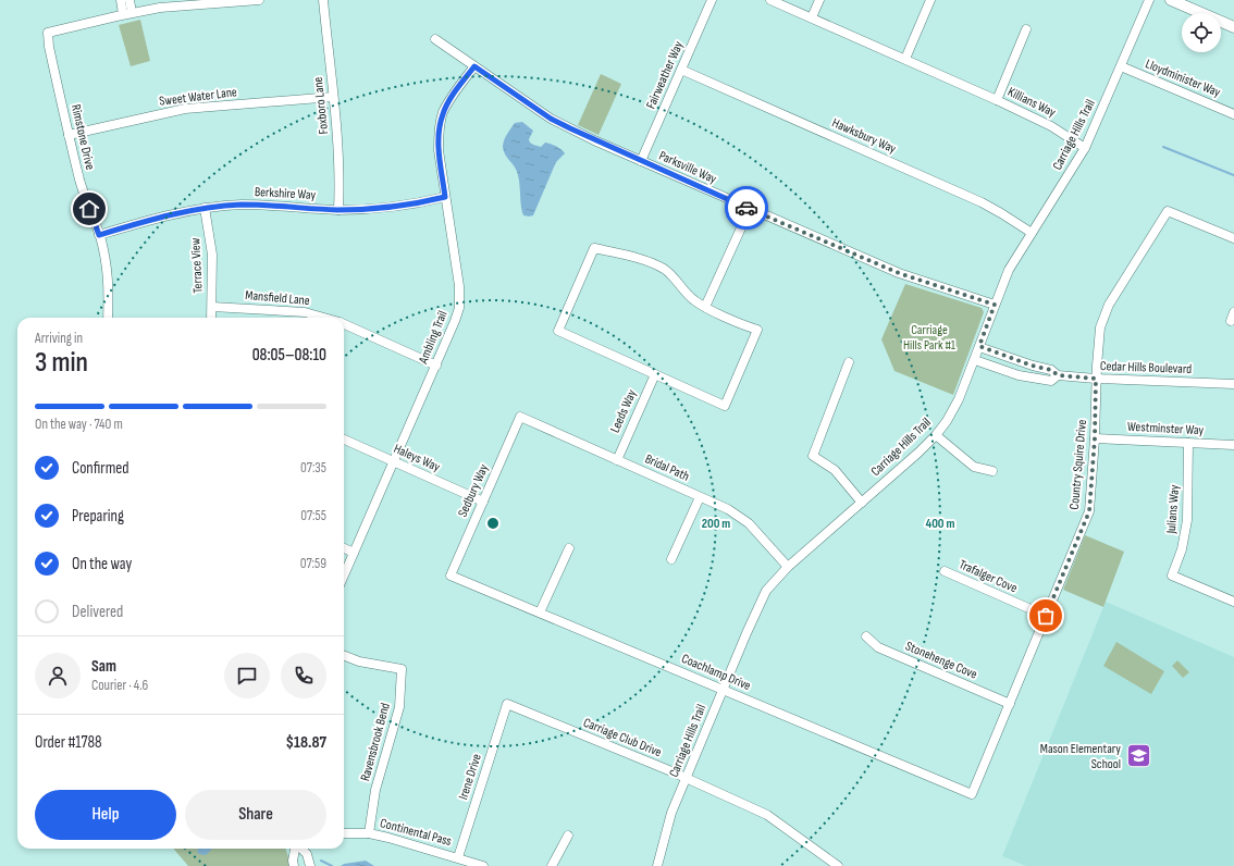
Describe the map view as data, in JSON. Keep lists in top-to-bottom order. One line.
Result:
{"streets":{"street":["Fairweather Way","Lloydminister Way","Sweet Water Lane","Killians Way","Foxboro Lane","Carriage Hills Trail","Hawksbury Way","Rimstone Drive","Parksville Way","Berkshire Way","Terrace View","Mansfield Lane","Ambling Trail","Cedar Hills Boulevard","Leeds Way","Westminster Way","Haleys Way","Country Squire Drive","Bridal Path","Sedbury Way","Julians Way","Trafalger Cove","Stonehenge Cove","Coachlamp Drive","Carriage Club Drive","Ravensbrook Bend","Irene Drive","Continental Pass"]},"crossings":[["Fairweather Way","Hawksbury Way"],["Fairweather Way","Parksville Way"],["Lloydminister Way","Carriage Hills Trail"],["Sweet Water Lane","Foxboro Lane"],["Sweet Water Lane","Rimstone Drive"],["Killians Way","Carriage Hills Trail"],["Foxboro Lane","Berkshire Way"],["Carriage Hills Trail","Hawksbury Way"],["Carriage Hills Trail","Parksville Way"],["Carriage Hills Trail","Cedar Hills Boulevard"],["Carriage Hills Trail","Bridal Path"],["Carriage Hills Trail","Coachlamp Drive"],["Carriage Hills Trail","Carriage Club Drive"],["Rimstone Drive","Berkshire Way"],["Parksville Way","Ambling Trail"],["Berkshire Way","Terrace View"],["Berkshire Way","Ambling Trail"],["Terrace View","Mansfield Lane"],["Mansfield Lane","Ambling Trail"],["Ambling Trail","Haleys Way"],["Cedar Hills Boulevard","Country Squire Drive"],["Leeds Way","Bridal Path"],["Westminster Way","Country Squire Drive"],["Westminster Way","Julians Way"],["Haleys Way","Sedbury Way"],["Country Squire Drive","Trafalger Cove"],["Country Squire Drive","Stonehenge Cove"],["Country Squire Drive","Coachlamp Drive"],["Bridal Path","Sedbury Way"],["Sedbury Way","Coachlamp Drive"],["Carriage Club Drive","Irene Drive"],["Ravensbrook Bend","Continental Pass"],["Irene Drive","Continental Pass"]],"parks":["Carriage Hills Park #1"],"places":{"school or university":["Mason Elementary School"]},"page":{"heading":["3 min","Arriving in","08:05–08:10"],"panel":["Sam","Courier · 4.6","Order #1788","$18.87"],"bar":"On the way · 740 m","list":[["Confirmed","07:35"],["Preparing","07:55"],["On the way","07:59"],"Delivered"],"buttons":["Help","Share"]},"rings":["200 m","400 m"]}
